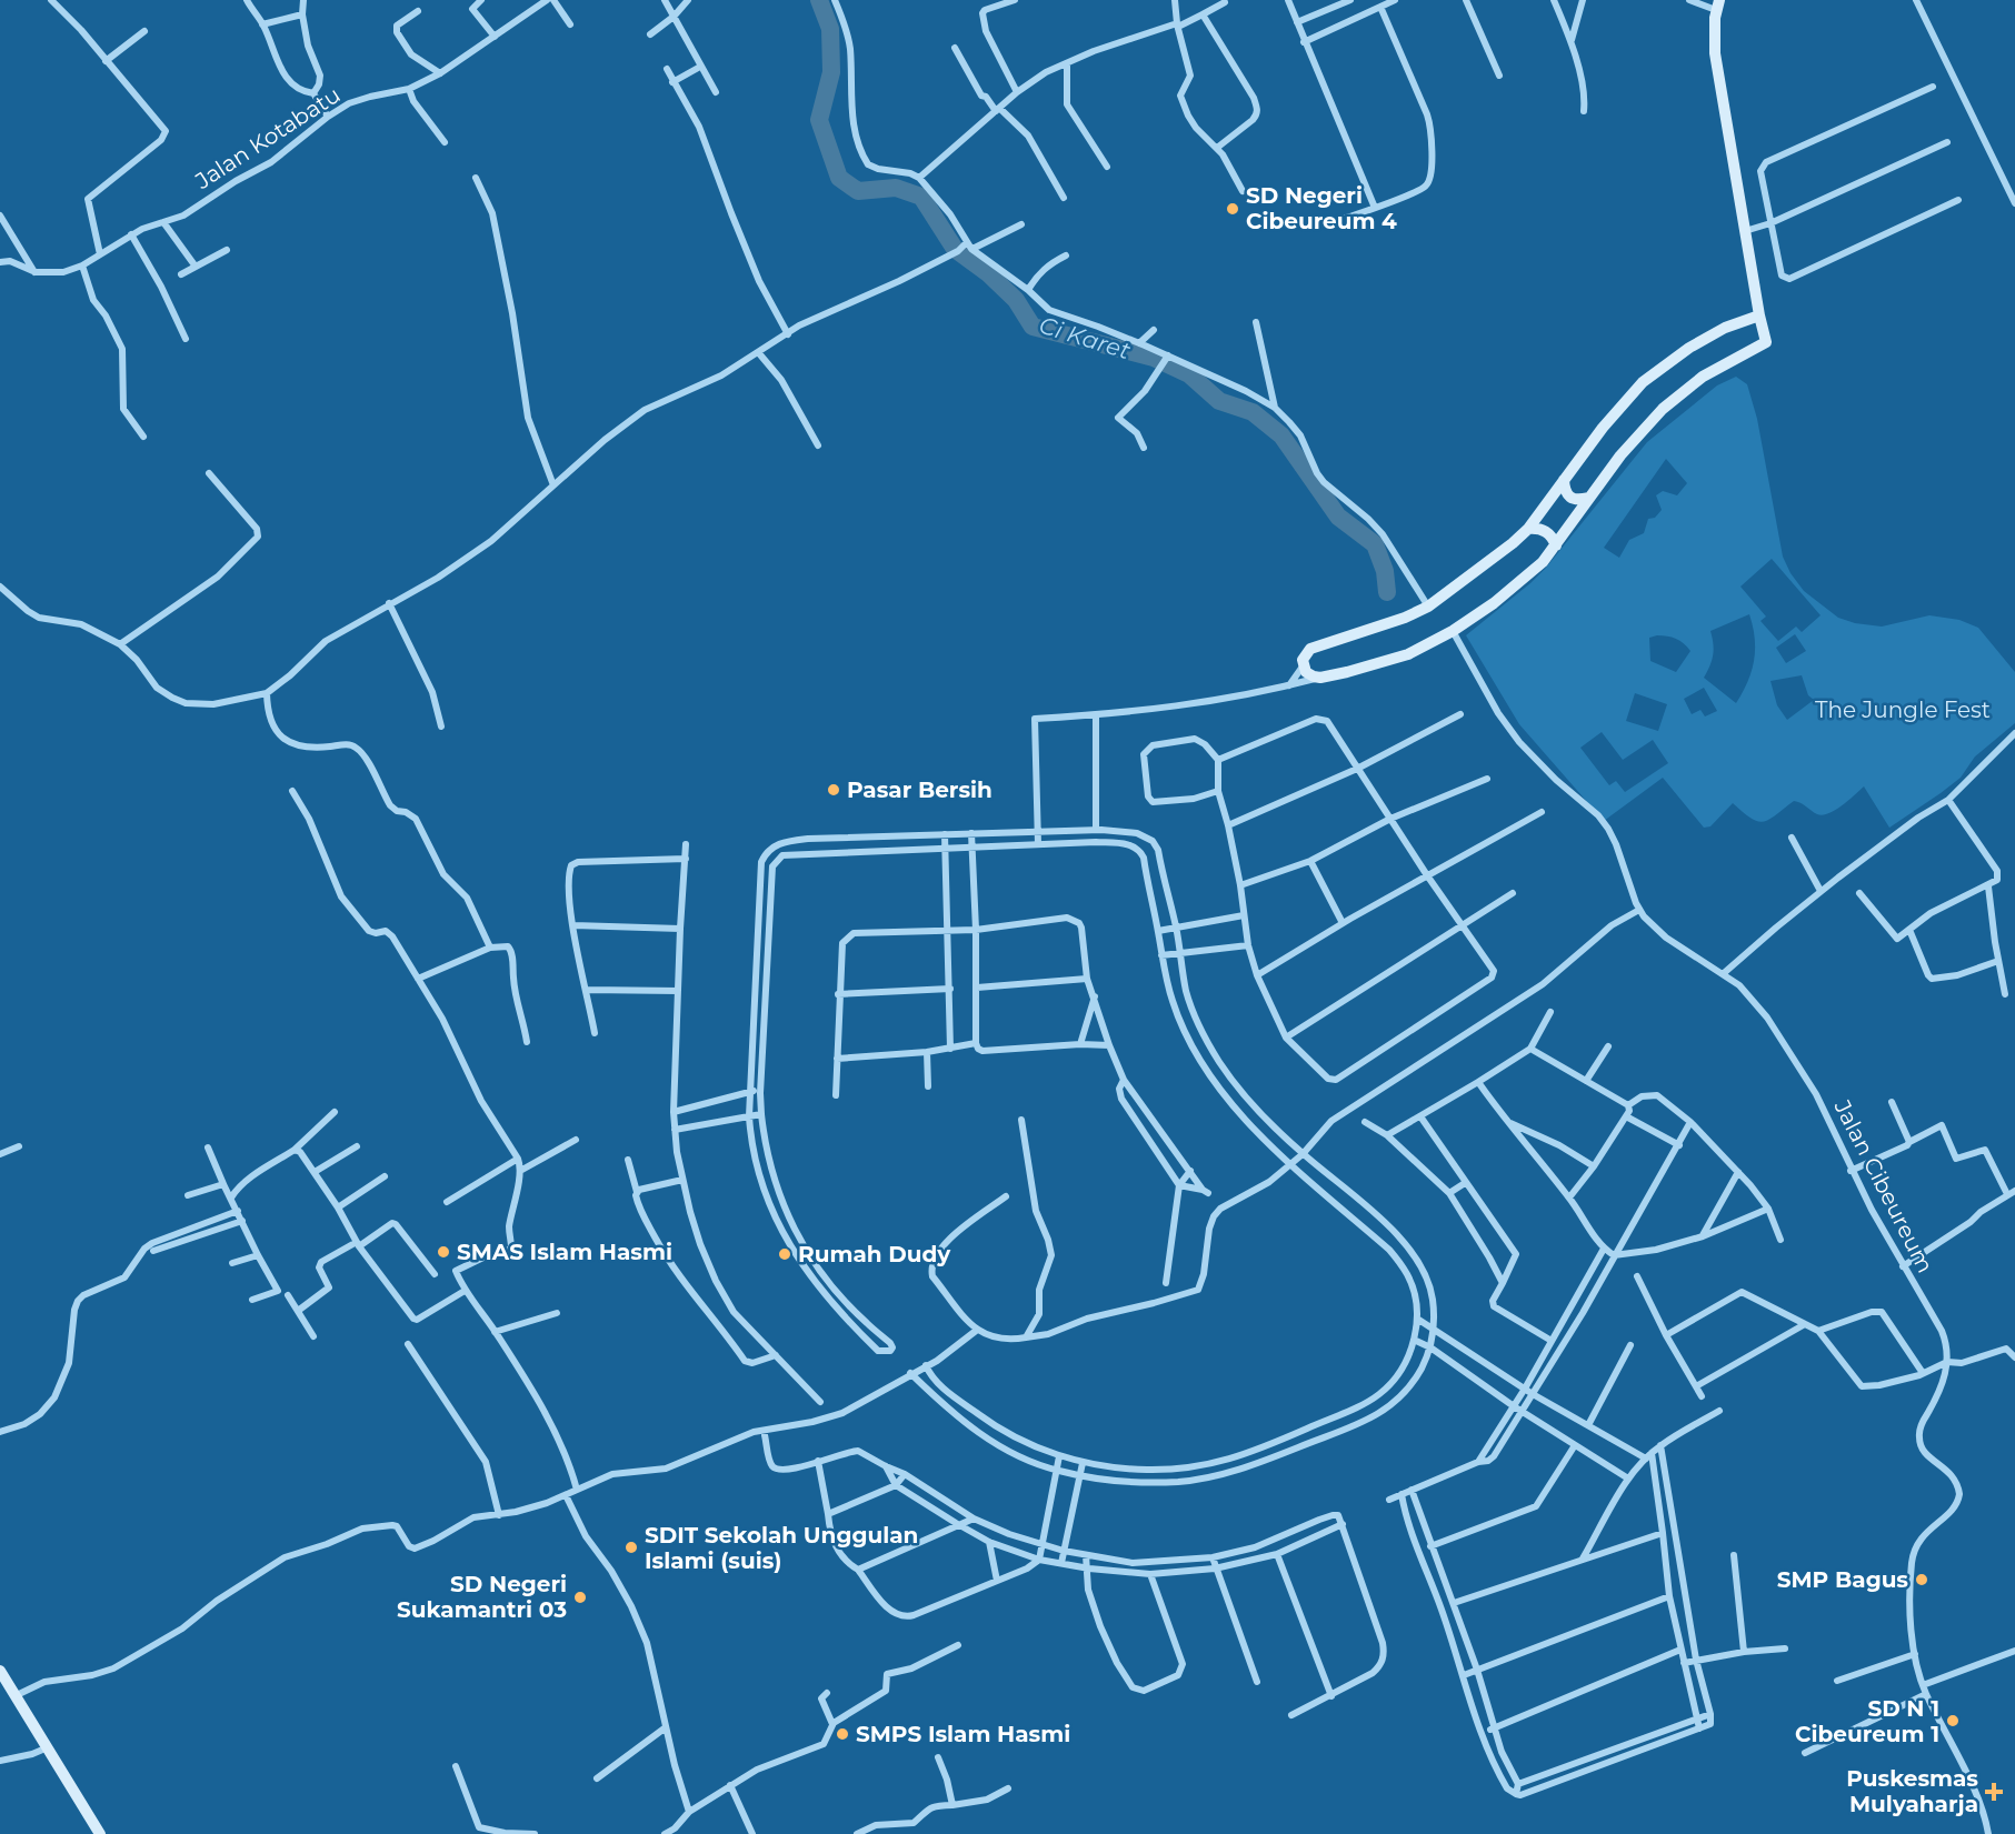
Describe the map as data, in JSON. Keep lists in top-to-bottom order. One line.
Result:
{"streets":{"street":["Jalan Kotabatu","Jalan Cibeureum"]},"water":["Ci Karet"],"parks":["The Jungle Fest"],"places":{"other":["SD Negeri Cibeureum 4","Pasar Bersih","SMAS Islam Hasmi","Rumah Dudy","SDIT Sekolah Unggulan Islami (suis)","SMP Bagus","SD Negeri Sukamantri 03","SD N 1 Cibeureum 1","SMPS Islam Hasmi"],"health":["Puskesmas Mulyaharja"]}}
